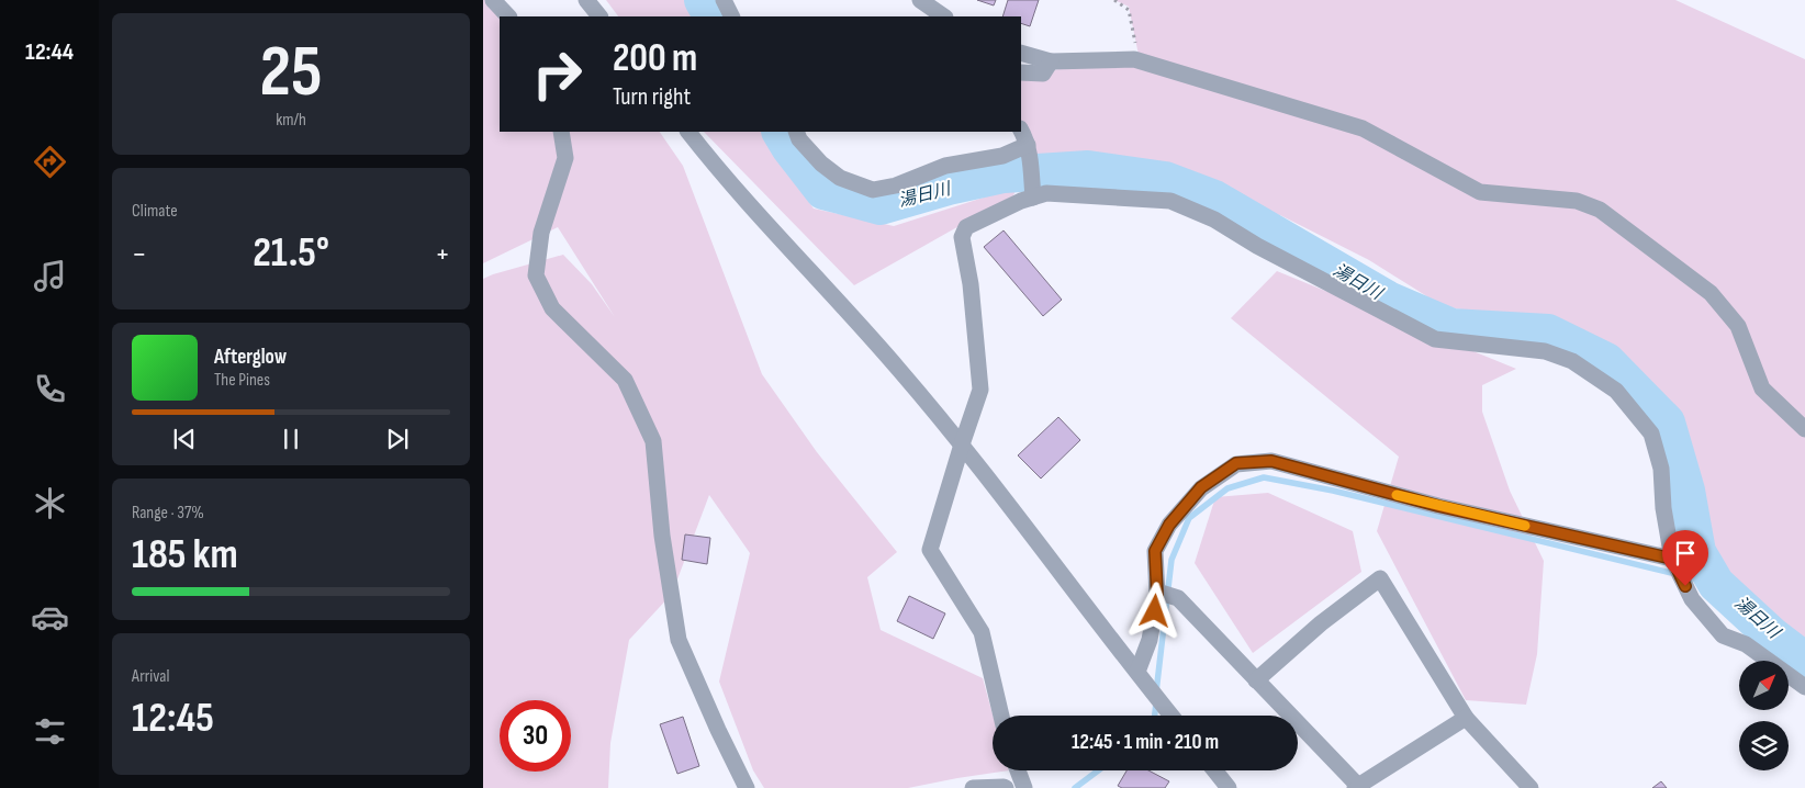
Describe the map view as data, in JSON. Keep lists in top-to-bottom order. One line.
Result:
{"water":["湯日川"],"north":"top right","page":{"tabs":"12:44","tile":[["25","km/h"],"Climate",["Range · 37%","185 km"],["Arrival","12:45"]],"turn":["200 m","Turn right"],"heat":["−","21.5°","+"],"song":["Afterglow","The Pines"],"limit":"30","trip":"12:45 · 1 min · 210 m"}}
